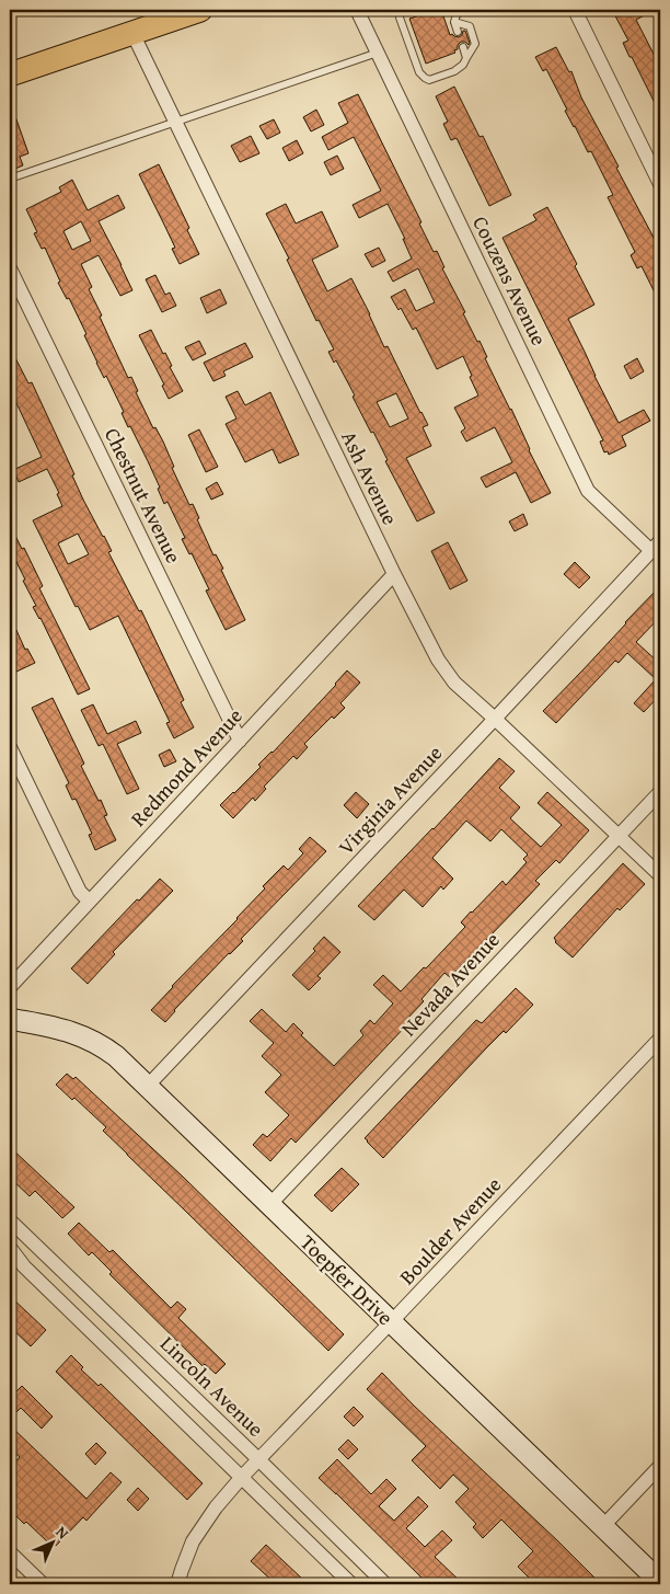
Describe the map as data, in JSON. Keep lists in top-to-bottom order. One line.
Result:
{"streets":{"street":["Couzens Avenue","Ash Avenue","Chestnut Avenue","Redmond Avenue","Virginia Avenue","Nevada Avenue","Boulder Avenue","Toepfer Drive","Lincoln Avenue"]},"crossings":[["Couzens Avenue","Virginia Avenue"],["Ash Avenue","Redmond Avenue"],["Ash Avenue","Virginia Avenue"],["Ash Avenue","Nevada Avenue"],["Chestnut Avenue","Redmond Avenue"],["Virginia Avenue","Toepfer Drive"],["Nevada Avenue","Toepfer Drive"],["Boulder Avenue","Toepfer Drive"],["Boulder Avenue","Lincoln Avenue"]],"north":"top right"}
